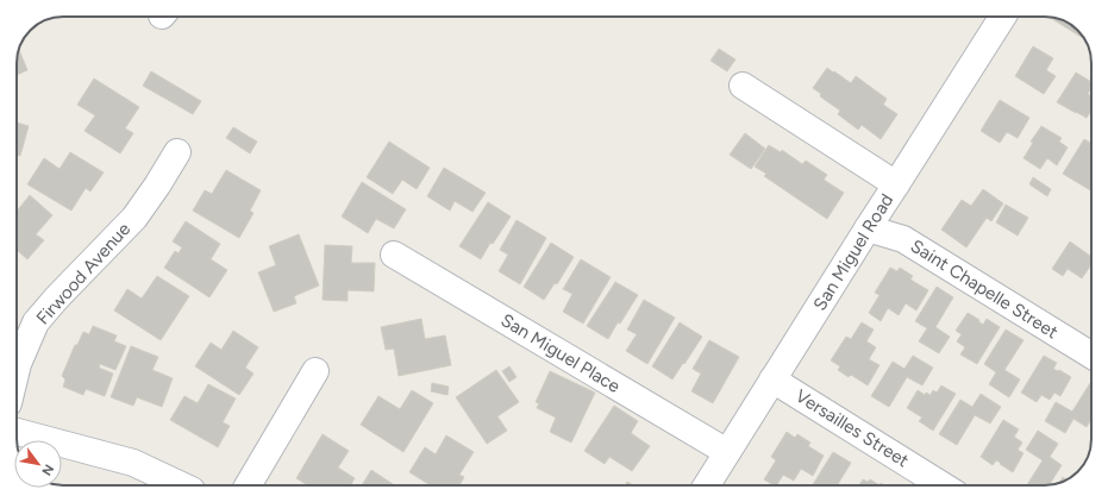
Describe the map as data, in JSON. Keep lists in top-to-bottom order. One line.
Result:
{"streets":{"street":["San Miguel Road","Firwood Avenue","Saint Chapelle Street","San Miguel Place","Versailles Street"]},"crossings":[["San Miguel Road","Saint Chapelle Street"],["San Miguel Road","San Miguel Place"],["San Miguel Road","Versailles Street"]],"north":"bottom right"}
